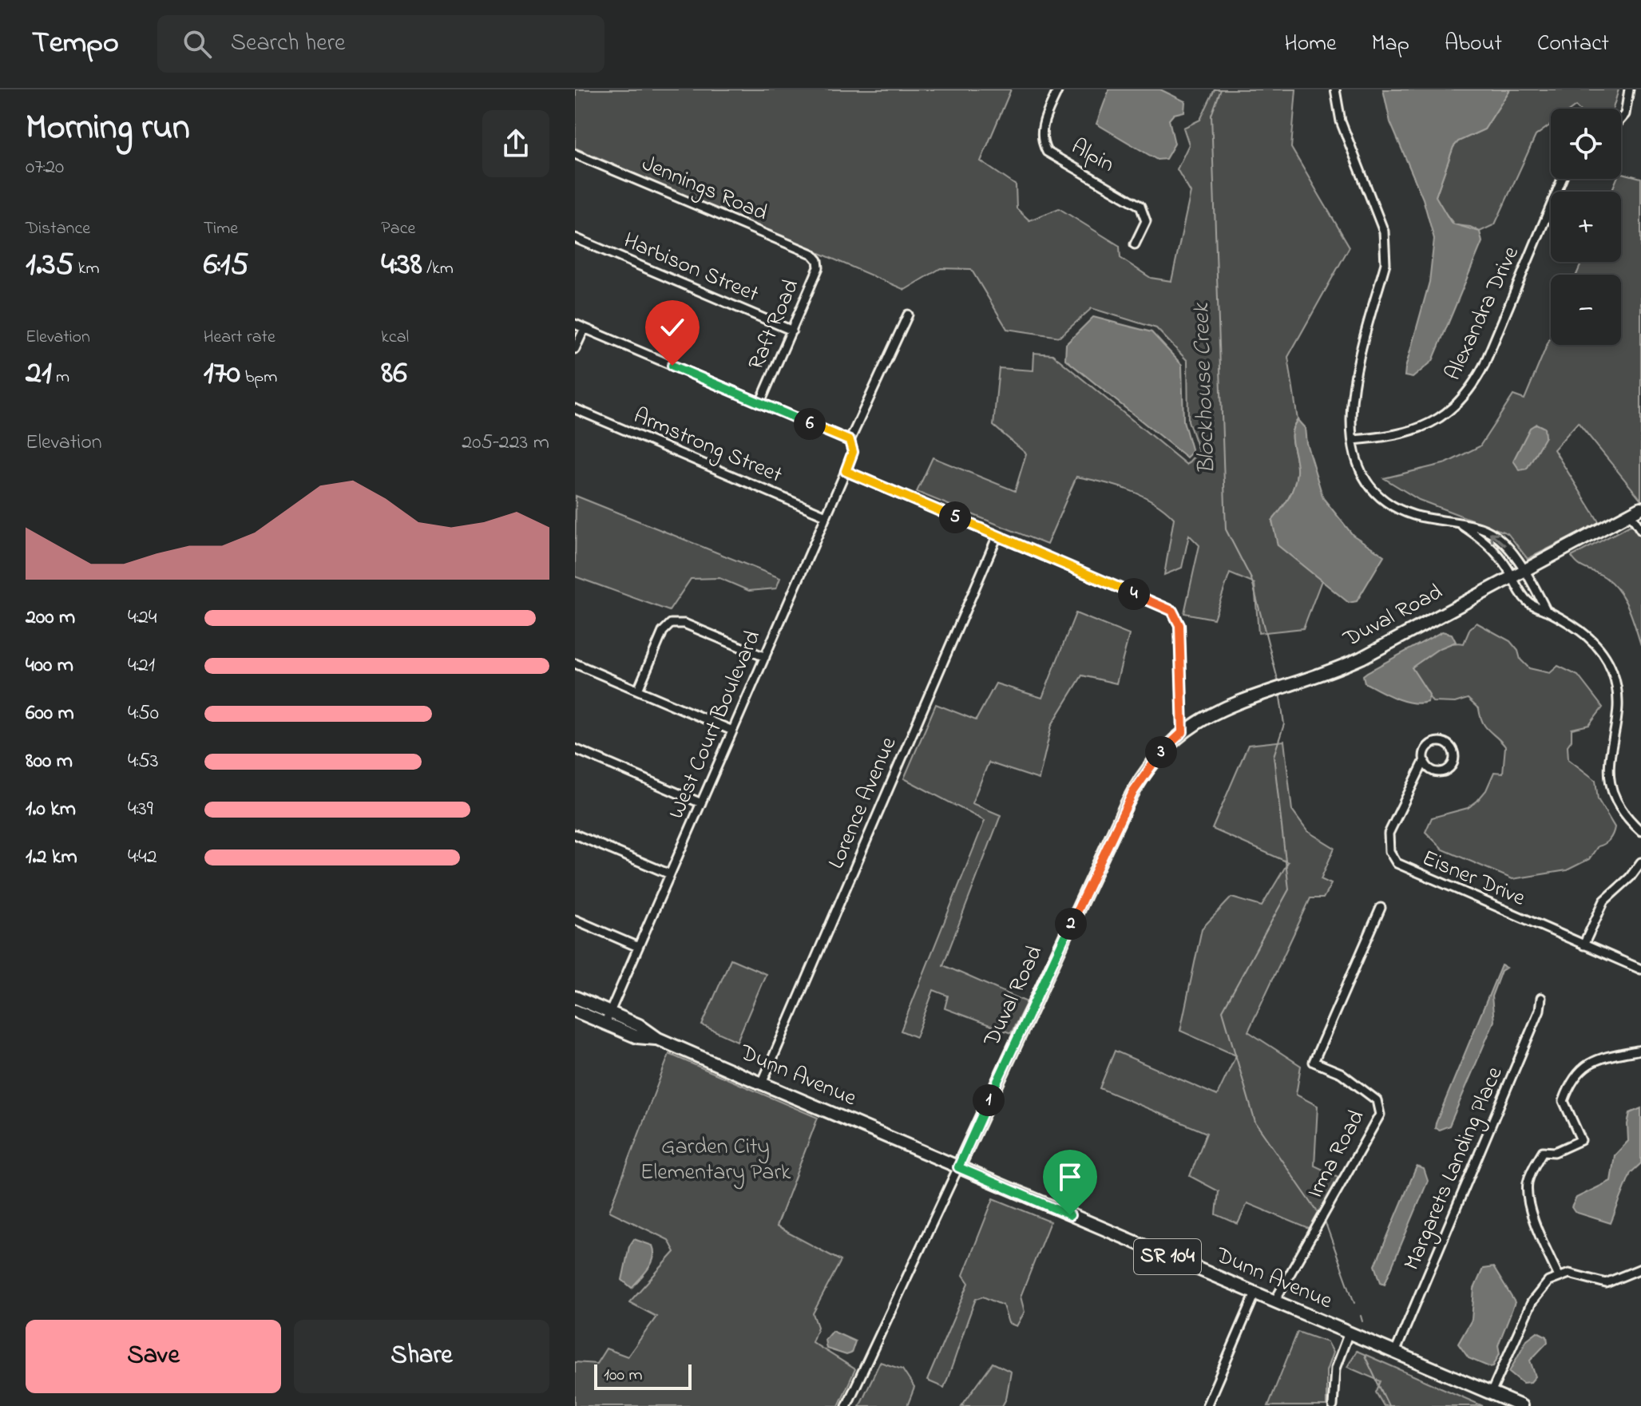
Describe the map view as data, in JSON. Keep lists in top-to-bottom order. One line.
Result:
{"streets":{"main road":["Duval Road","Dunn Avenue","SR 104"],"street":["Alpin","Jennings Road","Harbison Street","Alexandra Drive","Raft Road","Armstrong Street","West Court Boulevard","Lorence Avenue","Eisner Drive","Irma Road","Margarets Landing Place"]},"crossings":[["Jennings Road","Raft Road"],["Harbison Street","Raft Road"],["Armstrong Street","West Court Boulevard"],["Duval Road","Dunn Avenue"],["West Court Boulevard","Dunn Avenue"],["Lorence Avenue","Dunn Avenue"],["Dunn Avenue","Irma Road"],["Dunn Avenue","Margarets Landing Place"]],"water":["Blockhouse Creek"],"parks":["Garden City Elementary Park"],"scale_bar":"100 m","page":{"header":"Tempo","search":"Search here","nav":["Home","Map","About","Contact"],"heading":["Morning run","07:20"],"map_buttons":["+","−"],"stats":[["Distance","1.35 km"],["Time","6:15"],["Pace","4:38 /km"],["Elevation","21 m"],["Heart rate","170 bpm"],["kcal","86"]],"pins":["6","5","4","3","2","1"],"chart":["Elevation","205–223 m"],"list":[{"name":"200 m","note":"4:24"},{"name":"400 m","note":"4:21"},{"name":"600 m","note":"4:50"},{"name":"800 m","note":"4:53"},{"name":"1.0 km","note":"4:39"},{"name":"1.2 km","note":"4:42"}],"buttons":["Save","Share"],"scale":"100 m"}}
